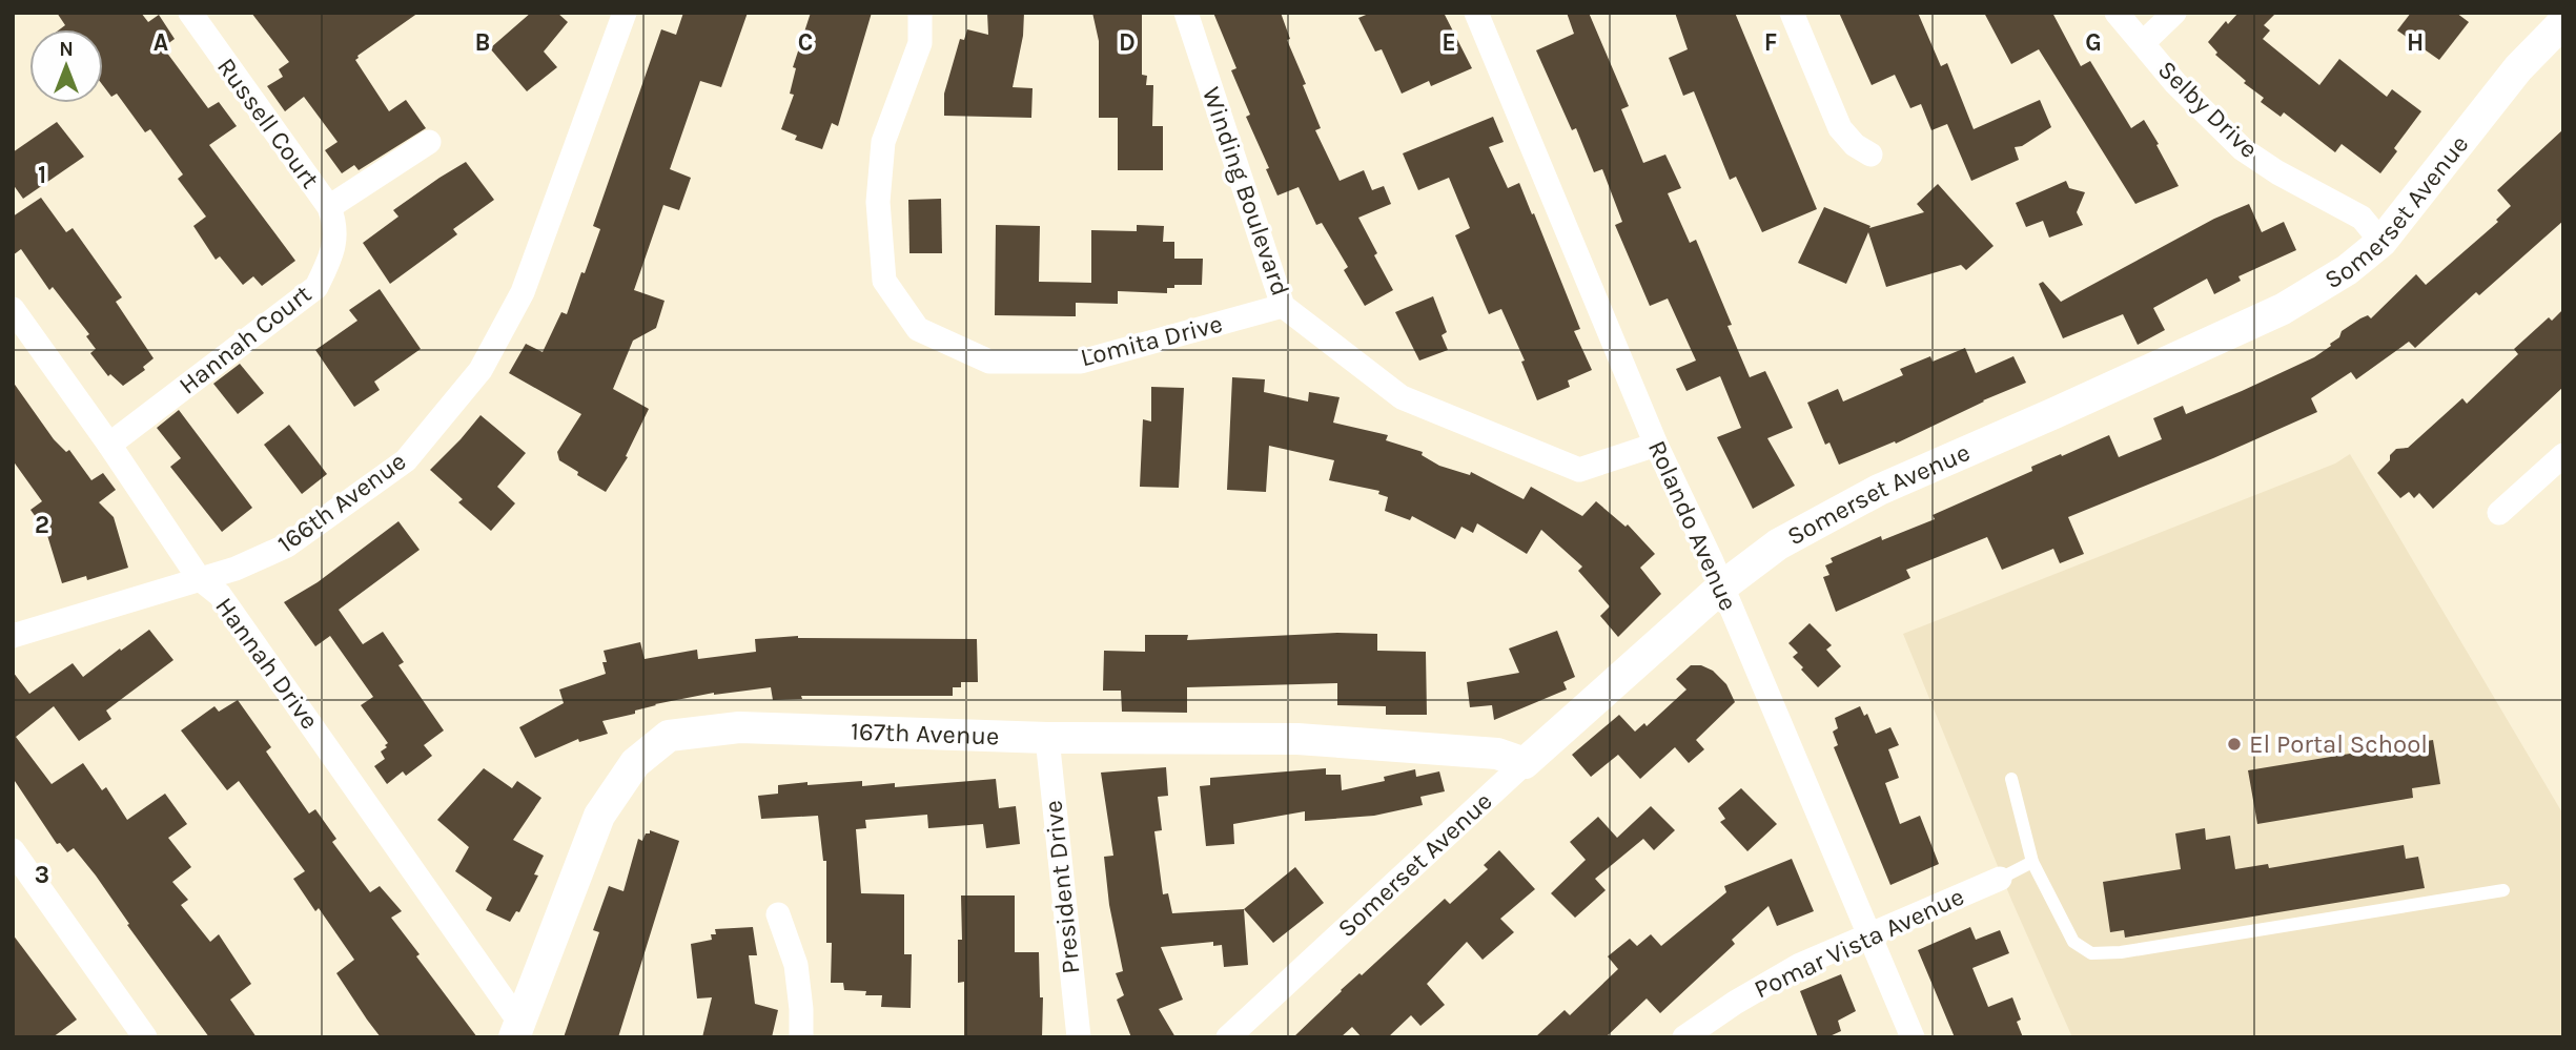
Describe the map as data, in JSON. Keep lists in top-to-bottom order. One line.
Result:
{"streets":{"street":["Selby Drive","Russell Court","Winding Boulevard","Somerset Avenue","Hannah Court","Lomita Drive","166th Avenue","Rolando Avenue","Hannah Drive","167th Avenue","President Drive","Pomar Vista Avenue"]},"crossings":[["Selby Drive","Somerset Avenue"],["Russell Court","Hannah Court"],["Winding Boulevard","Lomita Drive"],["Winding Boulevard","Rolando Avenue"],["Somerset Avenue","Rolando Avenue"],["Somerset Avenue","167th Avenue"],["Hannah Court","Hannah Drive"],["166th Avenue","Hannah Drive"],["Rolando Avenue","Pomar Vista Avenue"],["Hannah Drive","167th Avenue"],["167th Avenue","President Drive"]],"places":["El Portal School"],"north":"top","grid":{"columns":["A","B","C","D","E","F","G","H"],"rows":["1","2","3"]}}
